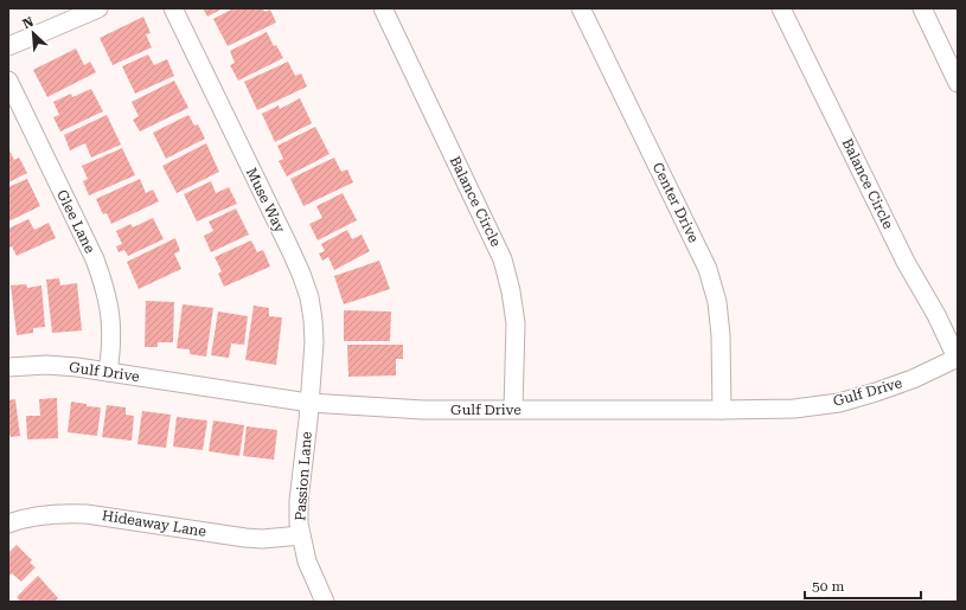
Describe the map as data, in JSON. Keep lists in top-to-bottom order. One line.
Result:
{"streets":{"street":["Balance Circle","Muse Way","Center Drive","Glee Lane","Gulf Drive","Passion Lane","Hideaway Lane"]},"crossings":[["Balance Circle","Gulf Drive"],["Muse Way","Gulf Drive"],["Muse Way","Passion Lane"],["Center Drive","Gulf Drive"],["Glee Lane","Gulf Drive"],["Gulf Drive","Passion Lane"],["Passion Lane","Hideaway Lane"]],"scale_bar":"50 m","north":"top left"}
